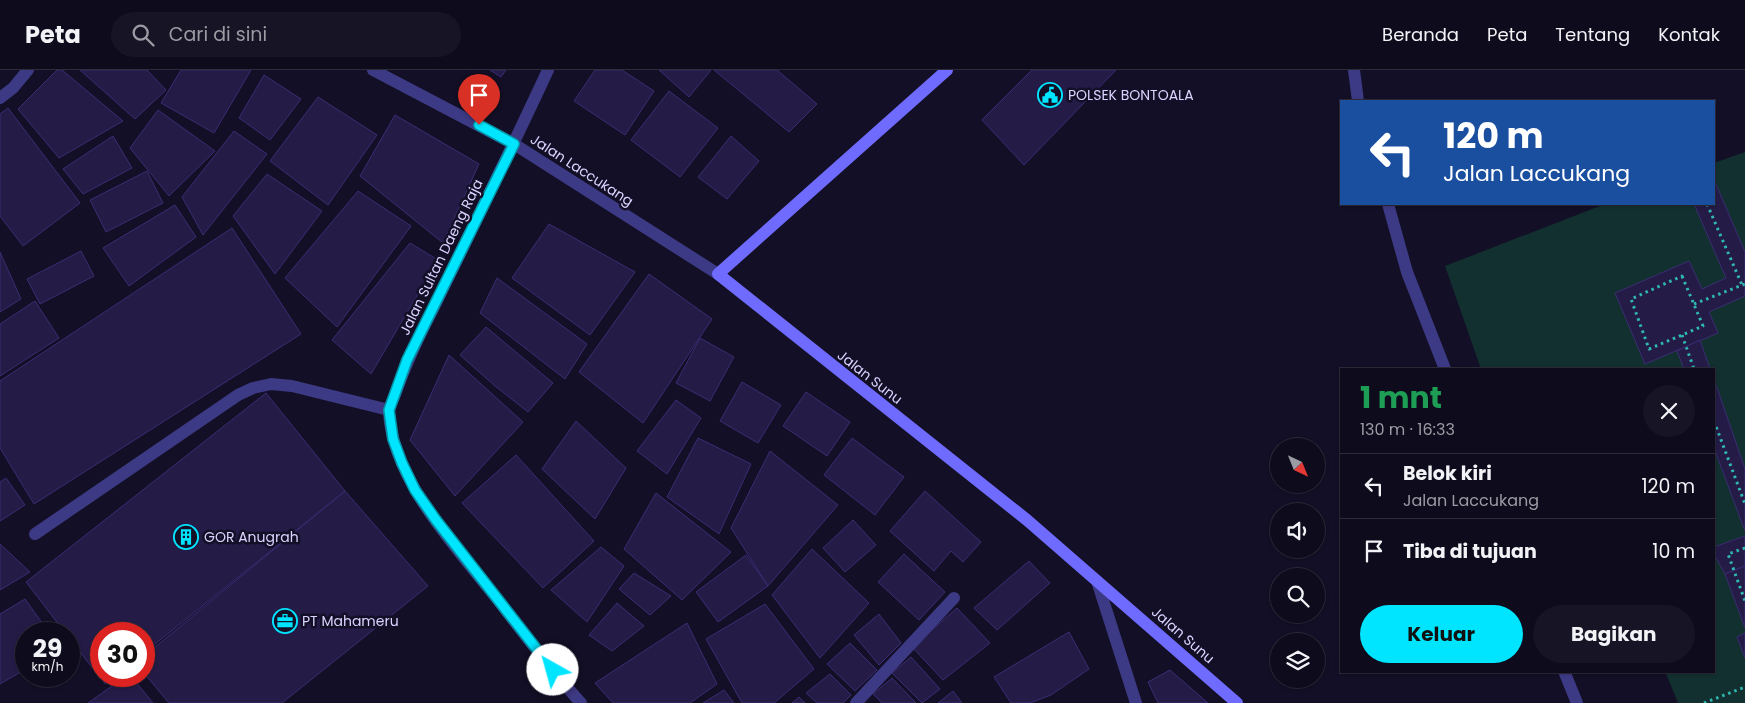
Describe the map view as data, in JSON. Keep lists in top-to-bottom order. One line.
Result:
{"streets":{"main road":["Jalan Sunu"],"street":["Jalan Laccukang","Jalan Sultan Daeng Raja"]},"crossings":[["Jalan Laccukang","Jalan Sultan Daeng Raja"],["Jalan Laccukang","Jalan Sunu"]],"places":{"public building":["POLSEK BONTOALA"],"building":["GOR Anugrah"],"office":["PT Mahameru"]},"north":"bottom right","page":{"header":"Peta","search":"Cari di sini","nav":["Beranda","Peta","Tentang","Kontak"],"turn":["120 m","Jalan Laccukang"],"heading":["1 mnt","130 m · 16:33"],"list":[{"name":"Belok kiri","note":"Jalan Laccukang","value":"120 m"},{"name":"Tiba di tujuan","value":"10 m"}],"buttons":["Keluar","Bagikan"],"speed":"29 km/h","limit":"30"}}
